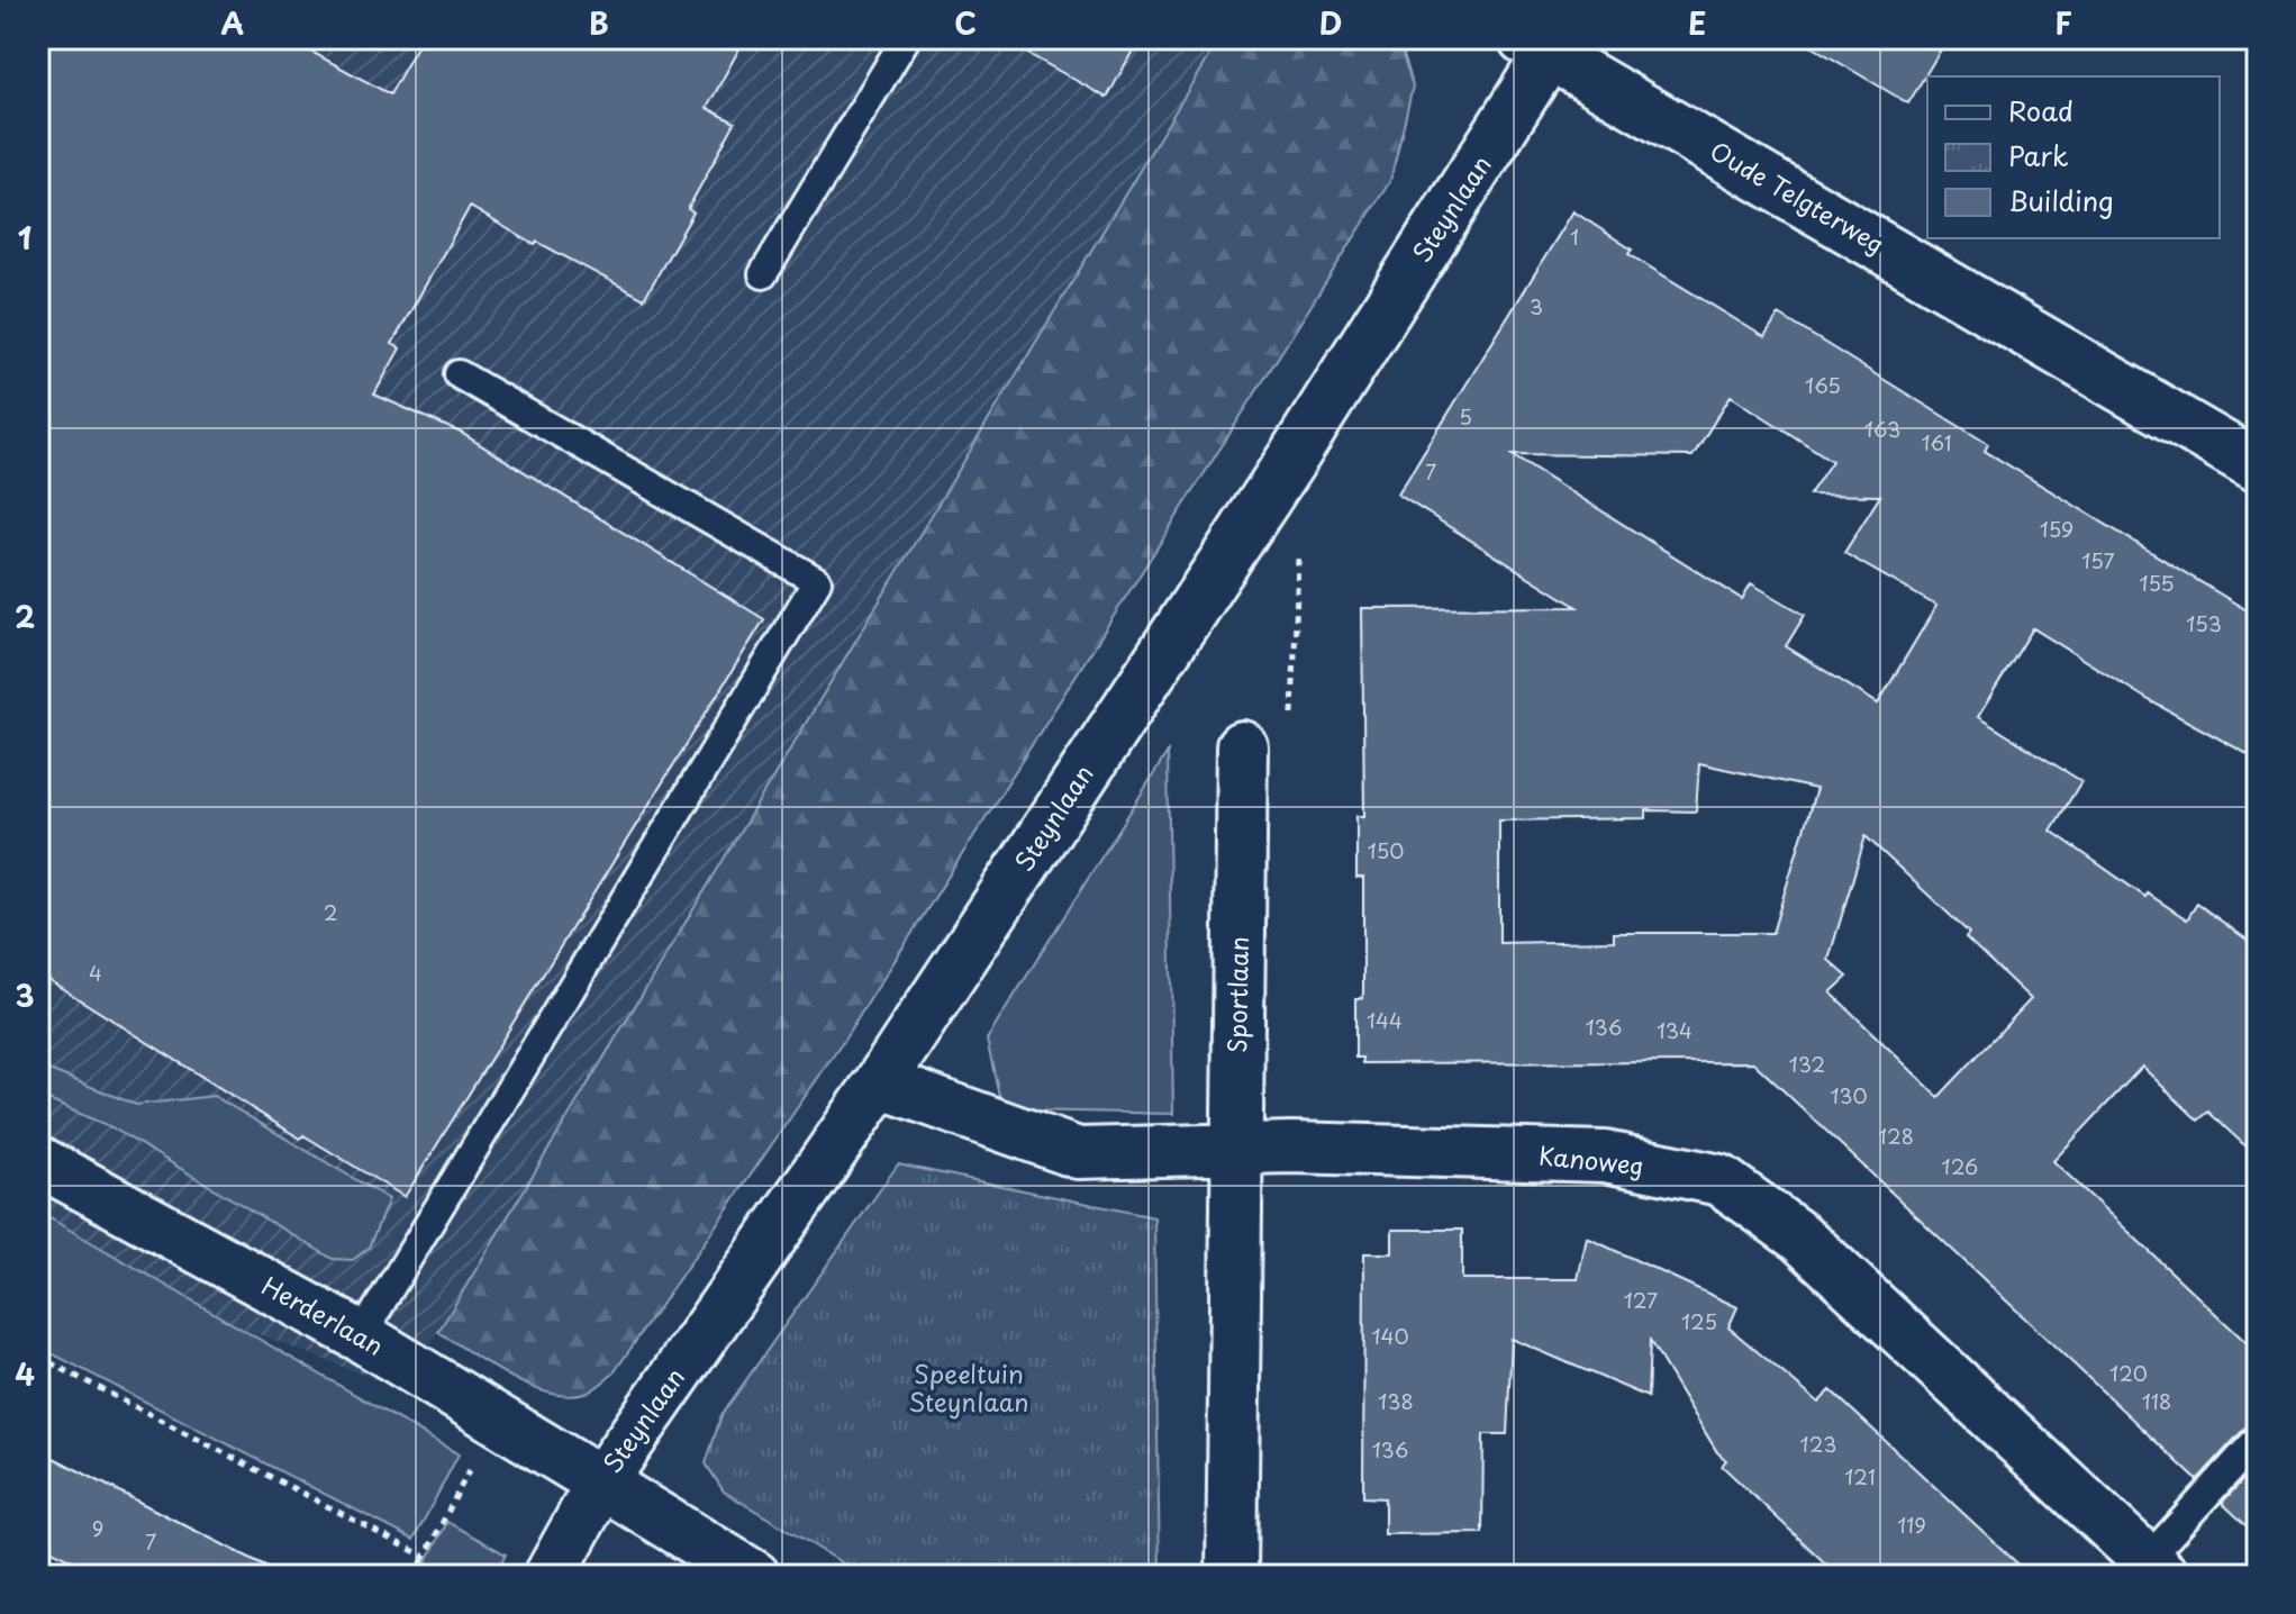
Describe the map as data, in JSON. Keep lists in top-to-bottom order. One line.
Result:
{"streets":{"street":["Oude Telgterweg","Steynlaan","Sportlaan","Kanoweg","Herderlaan"]},"crossings":[["Oude Telgterweg","Steynlaan"],["Steynlaan","Kanoweg"],["Steynlaan","Herderlaan"],["Sportlaan","Kanoweg"]],"parks":["Speeltuin Steynlaan"],"house_numbers":["1","3","165","5","163","161","7","159","157","155","153","150","2","4","144","136","134","132","130","128","126","127","125","140","120","138","118","123","136","121","119","9","7"],"legend":["Road","Park","Building"],"grid":{"columns":["A","B","C","D","E","F"],"rows":["1","2","3","4"]}}
